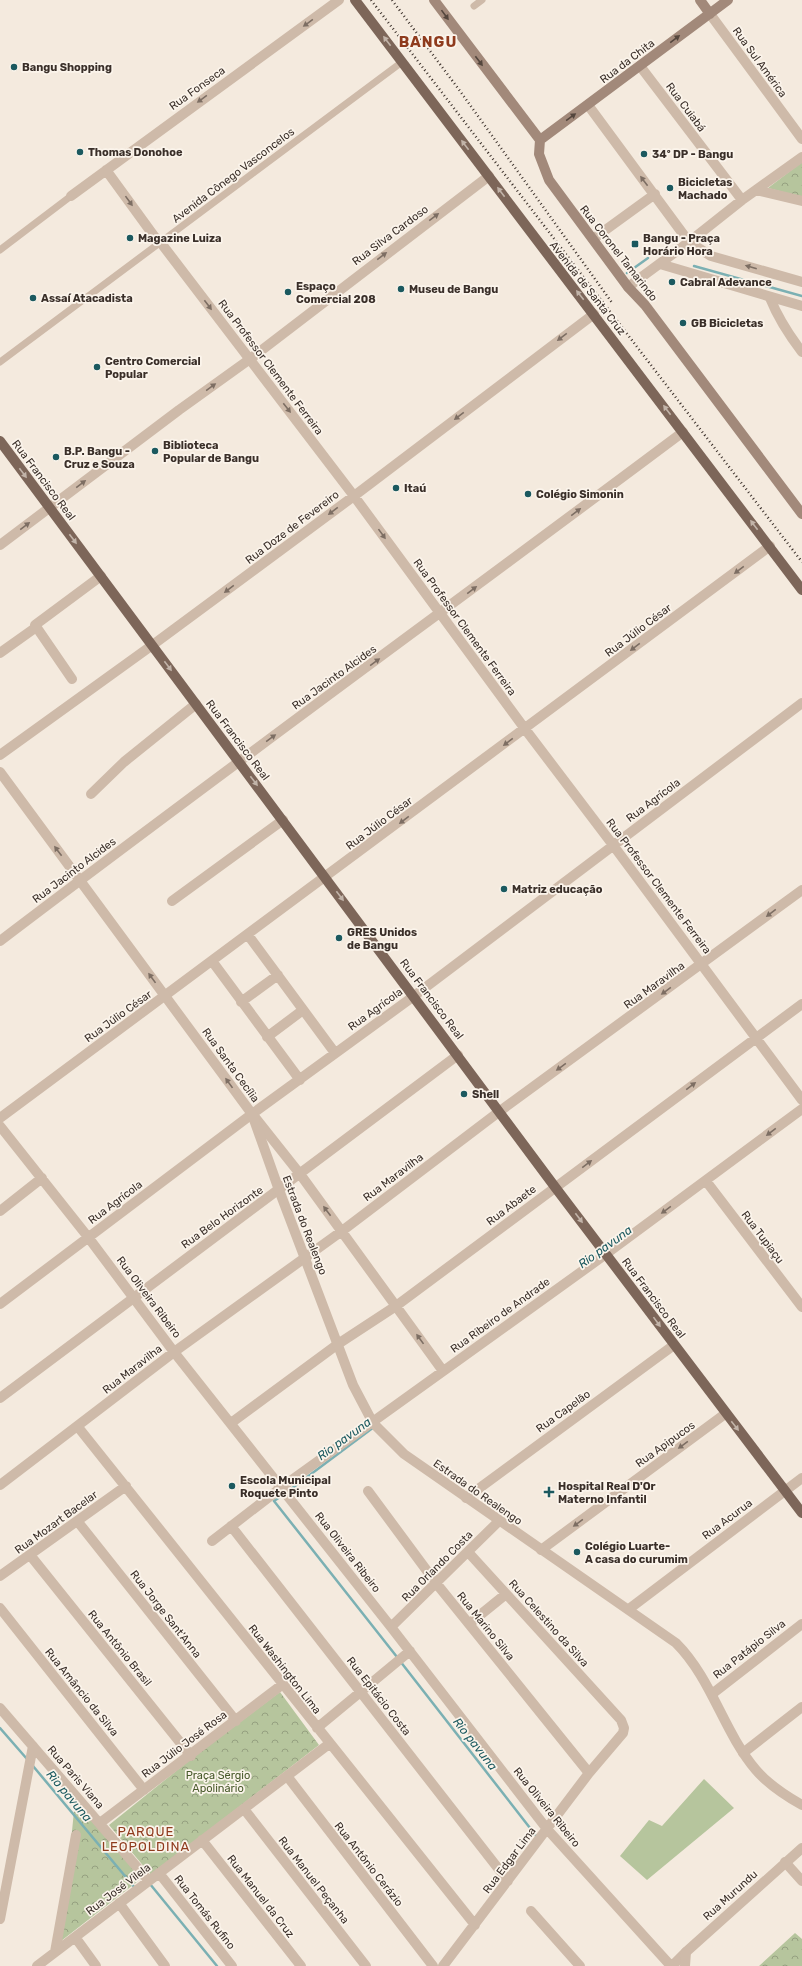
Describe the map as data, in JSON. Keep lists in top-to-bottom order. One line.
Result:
{"streets":{"main road":["Rua da Chita","Rua Sul América","Rua Coronel Tamarindo","Avenida de Santa Cruz","Rua Francisco Real"],"street":["Rua Fonseca","Rua Cuiabá","Avenida Cônego Vasconcelos","Rua Silva Cardoso","Rua Professor Clemente Ferreira","Rua Doze de Fevereiro","Rua Júlio César","Rua Jacinto Alcides","Rua Agrícola","Rua Maravilha","Rua Santa Cecília","Rua Abaete","Rua Belo Horizonte","Estrada do Realengo","Rua Tupiaçu","Rua Oliveira Ribeiro","Rua Ribeiro de Andrade","Rua Capelão","Rua Apipucos","Rua Acurua","Rua Mozart Bacelar","Rua Orlando Costa","Rua Jorge Sant'Anna","Rua Celestino da Silva","Rua Marino Silva","Rua Antônio Brasil","Rua Patápio Silva","Rua Washington Lima","Rua Amâncio da Silva","Rua Epitácio Costa","Rua Júlio José Rosa","Rua Paris Viana","Rua Edgar Lima","Rua Antônio Cerázio","Rua Manuel Peçanha","Rua José Vilela","Rua Murundu","Rua Manuel da Cruz","Rua Tomás Rufino"]},"crossings":[["Rua da Chita","Rua Sul América"],["Rua da Chita","Rua Cuiabá"],["Rua da Chita","Rua Coronel Tamarindo"],["Rua Fonseca","Rua Professor Clemente Ferreira"],["Avenida Cônego Vasconcelos","Avenida de Santa Cruz"],["Avenida Cônego Vasconcelos","Rua Professor Clemente Ferreira"],["Rua Silva Cardoso","Avenida de Santa Cruz"],["Rua Silva Cardoso","Rua Professor Clemente Ferreira"],["Rua Silva Cardoso","Rua Francisco Real"],["Avenida de Santa Cruz","Rua Doze de Fevereiro"],["Avenida de Santa Cruz","Rua Júlio César"],["Avenida de Santa Cruz","Rua Jacinto Alcides"],["Rua Professor Clemente Ferreira","Rua Doze de Fevereiro"],["Rua Professor Clemente Ferreira","Rua Júlio César"],["Rua Professor Clemente Ferreira","Rua Jacinto Alcides"],["Rua Professor Clemente Ferreira","Rua Agrícola"],["Rua Professor Clemente Ferreira","Rua Maravilha"],["Rua Professor Clemente Ferreira","Rua Abaete"],["Rua Francisco Real","Rua Doze de Fevereiro"],["Rua Francisco Real","Rua Júlio César"],["Rua Francisco Real","Rua Jacinto Alcides"],["Rua Francisco Real","Rua Agrícola"],["Rua Francisco Real","Rua Maravilha"],["Rua Francisco Real","Rua Abaete"],["Rua Francisco Real","Rua Belo Horizonte"],["Rua Francisco Real","Rua Ribeiro de Andrade"],["Rua Francisco Real","Rua Capelão"],["Rua Francisco Real","Rua Apipucos"],["Rua Francisco Real","Rua Acurua"],["Rua Júlio César","Rua Santa Cecília"],["Rua Jacinto Alcides","Rua Santa Cecília"],["Rua Agrícola","Rua Santa Cecília"],["Rua Agrícola","Estrada do Realengo"],["Rua Agrícola","Rua Oliveira Ribeiro"],["Rua Maravilha","Rua Santa Cecília"],["Rua Maravilha","Estrada do Realengo"],["Rua Maravilha","Rua Oliveira Ribeiro"],["Rua Maravilha","Rua Washington Lima"],["Rua Santa Cecília","Rua Abaete"],["Rua Santa Cecília","Rua Belo Horizonte"],["Rua Santa Cecília","Estrada do Realengo"],["Rua Santa Cecília","Rua Ribeiro de Andrade"],["Rua Abaete","Estrada do Realengo"],["Rua Abaete","Rua Oliveira Ribeiro"],["Rua Belo Horizonte","Estrada do Realengo"],["Rua Belo Horizonte","Rua Oliveira Ribeiro"],["Estrada do Realengo","Rua Ribeiro de Andrade"],["Estrada do Realengo","Rua Capelão"],["Estrada do Realengo","Rua Apipucos"],["Estrada do Realengo","Rua Acurua"],["Estrada do Realengo","Rua Orlando Costa"],["Estrada do Realengo","Rua Patápio Silva"],["Rua Tupiaçu","Rua Ribeiro de Andrade"],["Rua Oliveira Ribeiro","Rua Ribeiro de Andrade"],["Rua Oliveira Ribeiro","Rua Orlando Costa"],["Rua Oliveira Ribeiro","Rua Edgar Lima"],["Rua Oliveira Ribeiro","Rua Murundu"],["Rua Ribeiro de Andrade","Rua Epitácio Costa"],["Rua Mozart Bacelar","Rua Jorge Sant'Anna"],["Rua Mozart Bacelar","Rua Antônio Brasil"],["Rua Mozart Bacelar","Rua Washington Lima"],["Rua Orlando Costa","Rua Celestino da Silva"],["Rua Orlando Costa","Rua Marino Silva"],["Rua Jorge Sant'Anna","Rua Júlio José Rosa"],["Rua Celestino da Silva","Rua Edgar Lima"],["Rua Marino Silva","Rua Edgar Lima"],["Rua Antônio Brasil","Rua Júlio José Rosa"],["Rua Washington Lima","Rua Júlio José Rosa"],["Rua Washington Lima","Rua Edgar Lima"],["Rua Washington Lima","Rua José Vilela"],["Rua Amâncio da Silva","Rua Júlio José Rosa"],["Rua Epitácio Costa","Rua Edgar Lima"],["Rua Júlio José Rosa","Rua Paris Viana"],["Rua Paris Viana","Rua José Vilela"],["Rua Antônio Cerázio","Rua José Vilela"],["Rua Manuel Peçanha","Rua José Vilela"],["Rua José Vilela","Rua Manuel da Cruz"],["Rua José Vilela","Rua Tomás Rufino"]],"one_way":["Rua da Chita","Rua Fonseca","Rua Silva Cardoso","Avenida de Santa Cruz","Rua Professor Clemente Ferreira","Rua Francisco Real","Rua Doze de Fevereiro","Rua Júlio César","Rua Jacinto Alcides","Rua Maravilha","Rua Santa Cecília","Rua Abaete","Rua Apipucos"],"districts":["BANGU","PARQUE LEOPOLDINA"],"water":["Rio pavuna"],"parks":["Praça Sérgio Apolinário"],"places":{"other":["Bangu Shopping","Thomas Donohoe","34º DP - Bangu","Bicicletas Machado","Magazine Luiza","Cabral Adevance","Museu de Bangu","Espaço Comercial 208","Assaí Atacadista","GB Bicicletas","Centro Comercial Popular","Biblioteca Popular de Bangu","B.P. Bangu - Cruz e Souza","Itaú","Colégio Simonin","Matriz educação","GRES Unidos de Bangu","Shell","Escola Municipal Roquete Pinto","Colégio Luarte- A casa do curumim"],"transit":["Bangu - Praça Horário Hora"],"health":["Hospital Real D'Or Materno Infantil"]}}
